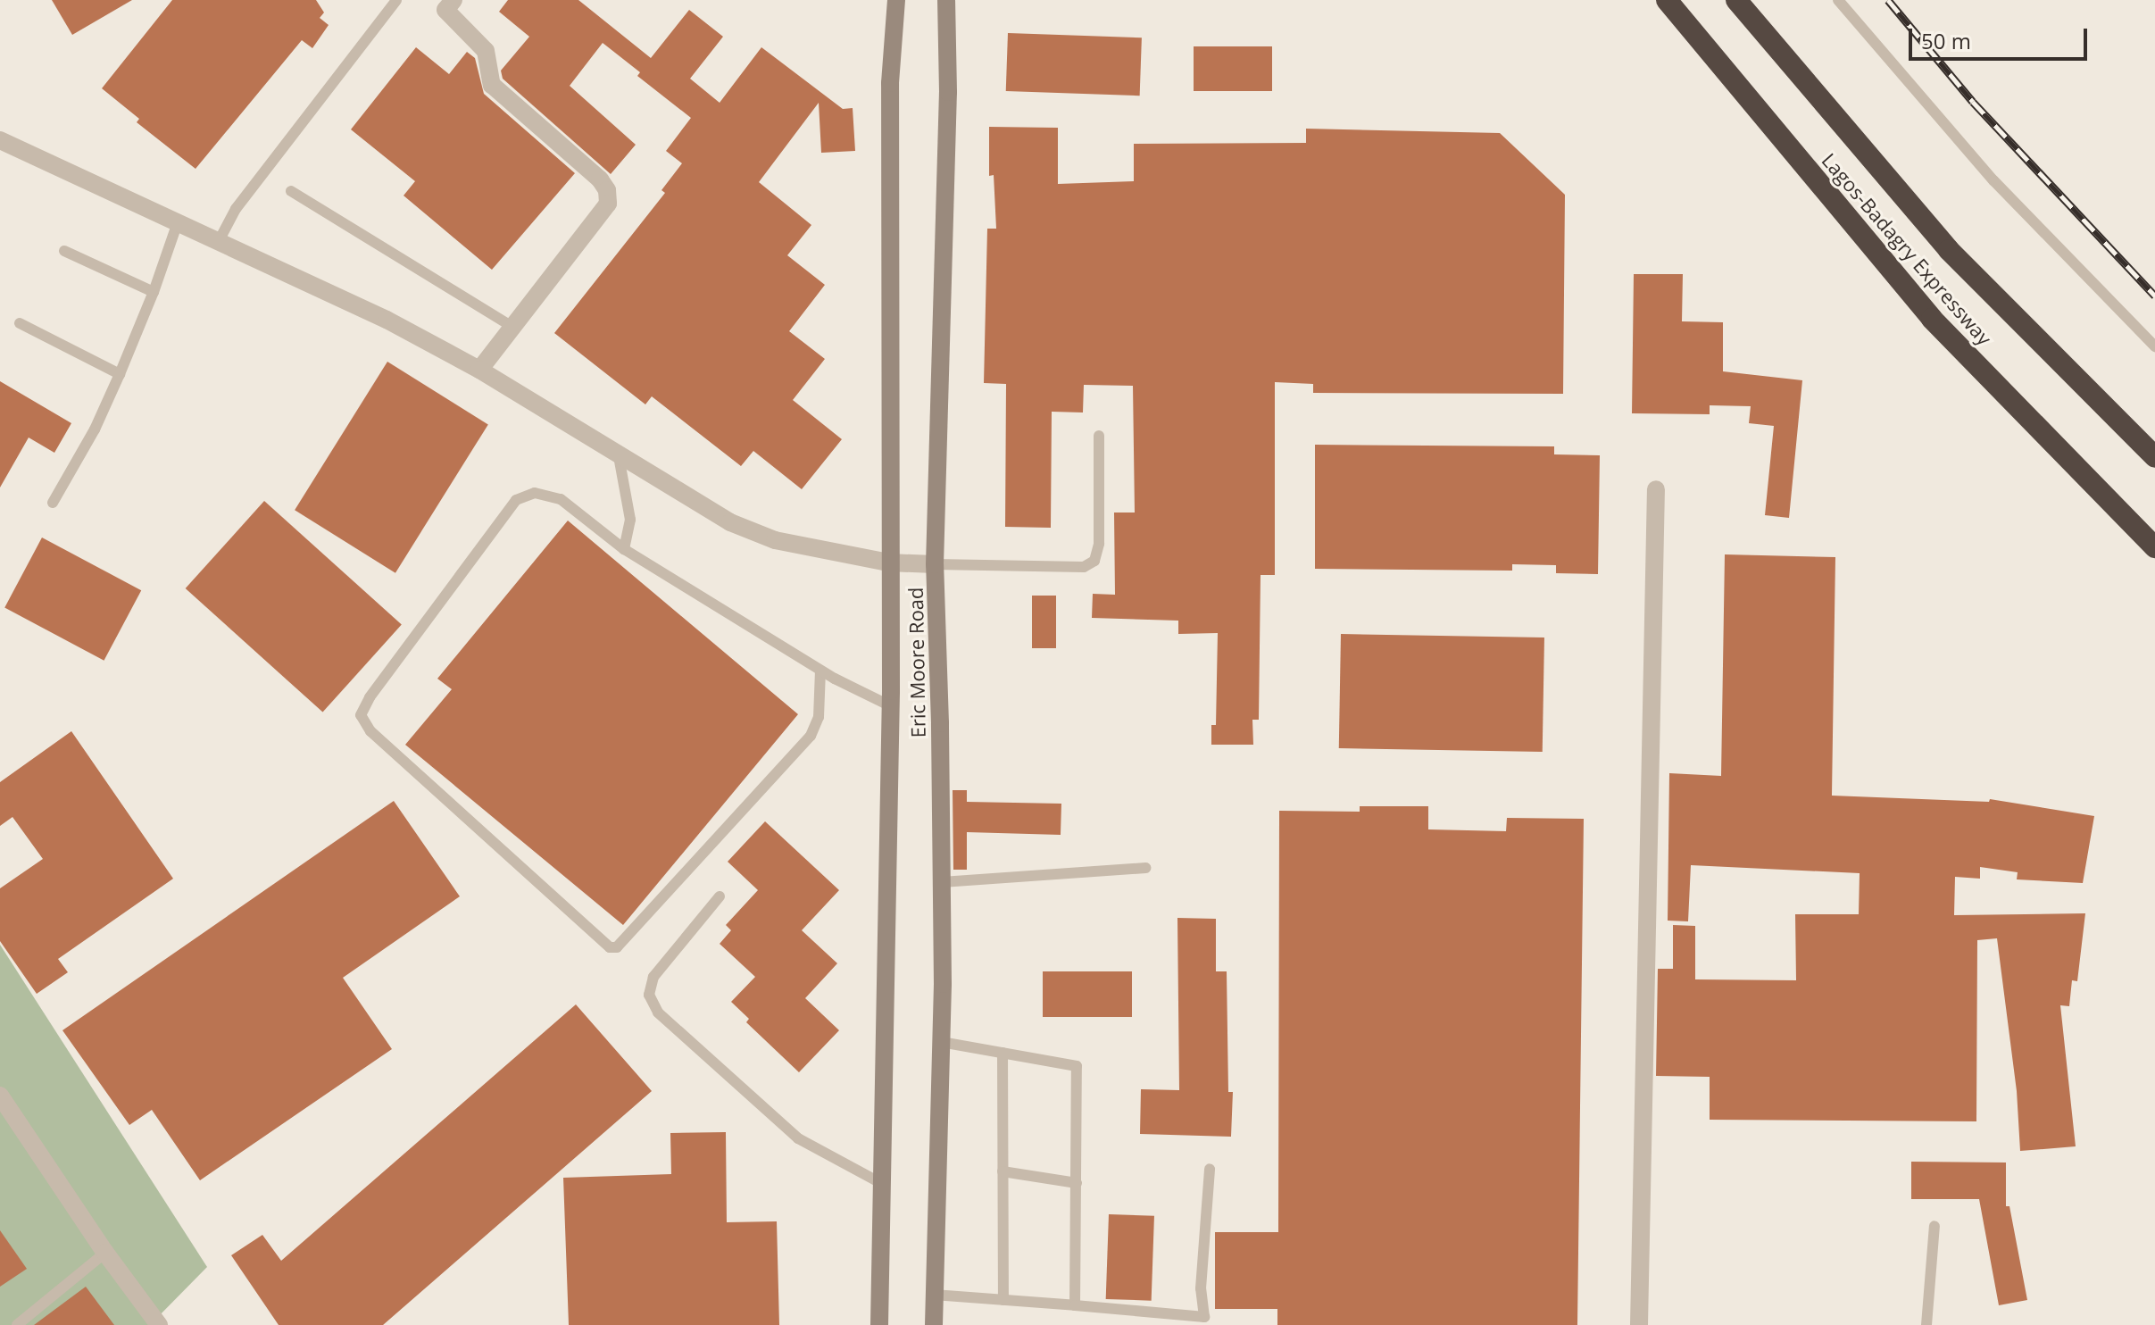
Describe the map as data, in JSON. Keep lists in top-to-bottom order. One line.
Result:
{"streets":{"highway":["Lagos-Badagry Expressway"],"street":["Eric Moore Road"]},"scale_bar":"50 m"}
